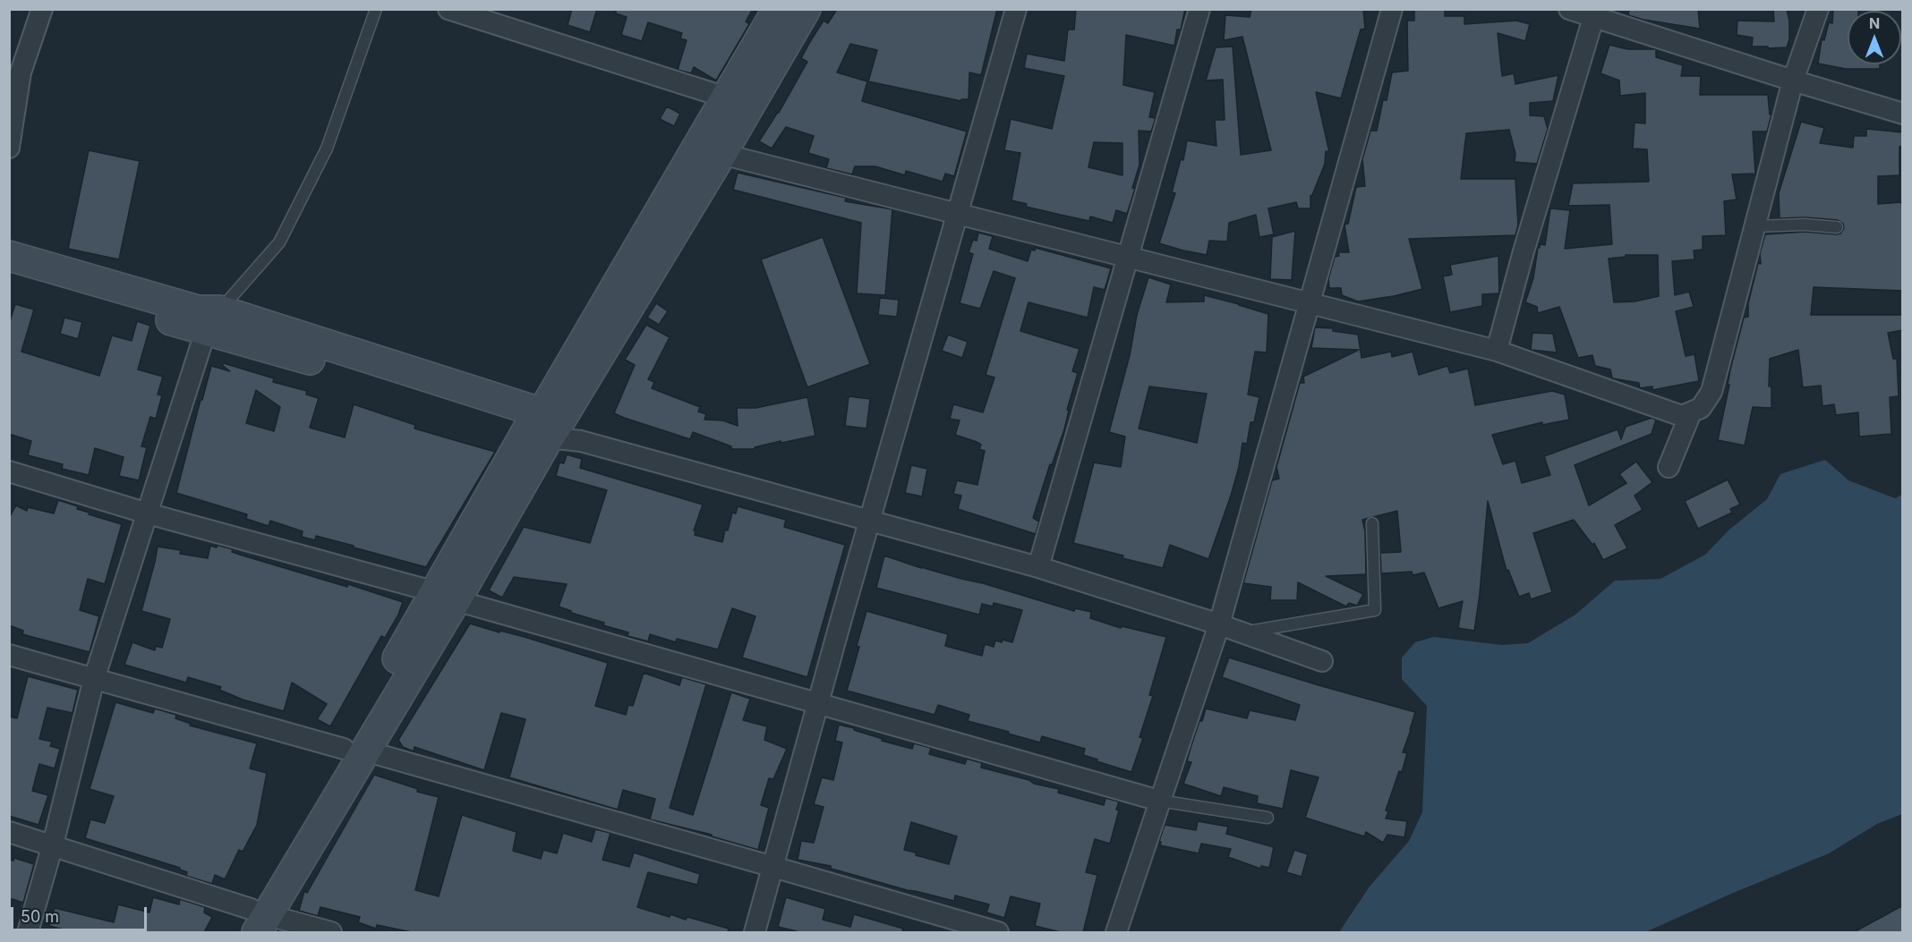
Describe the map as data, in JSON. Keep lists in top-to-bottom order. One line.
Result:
{"scale_bar":"50 m","north":"top"}
